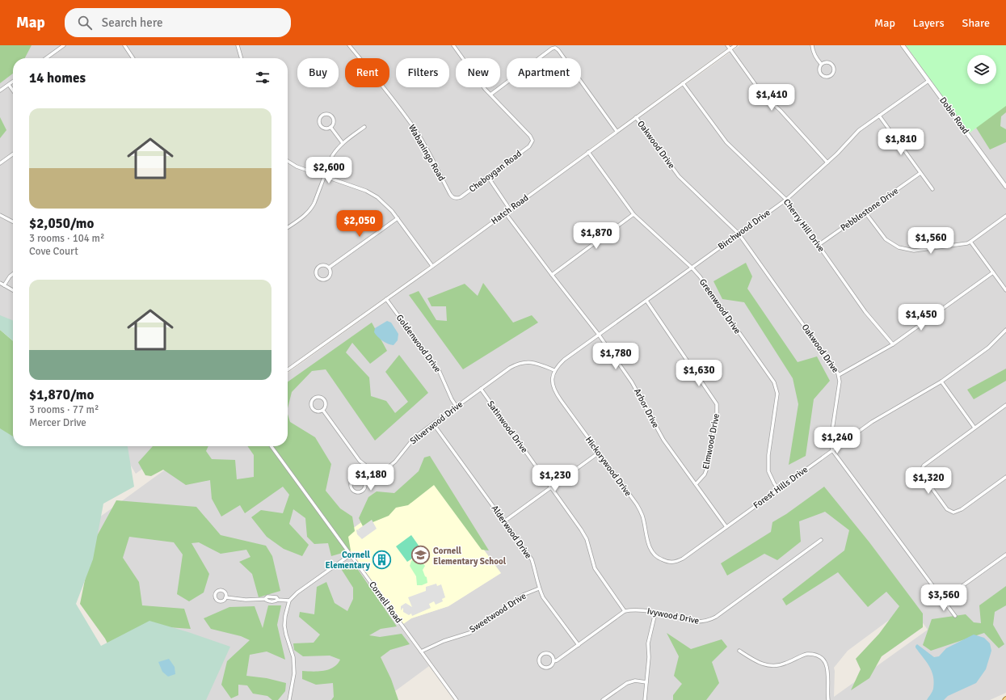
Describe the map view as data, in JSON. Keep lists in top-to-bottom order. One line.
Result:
{"streets":{"street":["Dobie Road","Oakwood Drive","Wabaningo Road","Cheboygan Road","Hatch Road","Pebblestone Drive","Cherry Hill Drive","Birchwood Drive","Greenwood Drive","Goldenwood Drive","Arbor Drive","Silverwood Drive","Satinwood Drive","Elmwood Drive","Hickorywood Drive","Forest Hills Drive","Alderwood Drive","Cornell Road","Sweetwood Drive","Ivywood Drive"]},"crossings":[["Dobie Road","Birchwood Drive"],["Oakwood Drive","Hatch Road"],["Oakwood Drive","Birchwood Drive"],["Oakwood Drive","Forest Hills Drive"],["Wabaningo Road","Cheboygan Road"],["Hatch Road","Cherry Hill Drive"],["Hatch Road","Greenwood Drive"],["Hatch Road","Goldenwood Drive"],["Hatch Road","Arbor Drive"],["Pebblestone Drive","Cherry Hill Drive"],["Cherry Hill Drive","Birchwood Drive"],["Birchwood Drive","Greenwood Drive"],["Birchwood Drive","Arbor Drive"],["Birchwood Drive","Silverwood Drive"],["Birchwood Drive","Elmwood Drive"],["Birchwood Drive","Hickorywood Drive"],["Greenwood Drive","Forest Hills Drive"],["Goldenwood Drive","Silverwood Drive"],["Arbor Drive","Elmwood Drive"],["Arbor Drive","Forest Hills Drive"],["Silverwood Drive","Satinwood Drive"],["Silverwood Drive","Hickorywood Drive"],["Silverwood Drive","Alderwood Drive"],["Satinwood Drive","Ivywood Drive"],["Hickorywood Drive","Forest Hills Drive"],["Alderwood Drive","Sweetwood Drive"],["Cornell Road","Sweetwood Drive"]],"places":{"school or university":["Cornell Elementary School"],"building":["Cornell Elementary"]},"page":{"header":"Map","search":"Search here","nav":["Map","Layers","Share"],"chip":["Buy","Rent","Filters","New","Apartment"],"heading":"14 homes","price":["$1,410","$1,810","$2,600","$2,050","$1,870","$1,560","$1,450","$1,780","$1,630","$1,240","$1,180","$1,230","$1,320","$3,560"],"list":[{"name":"$2,050/mo","note":"3 rooms · 104 m² · Cove Court"},{"name":"$1,870/mo","note":"3 rooms · 77 m² · Mercer Drive"}]}}
